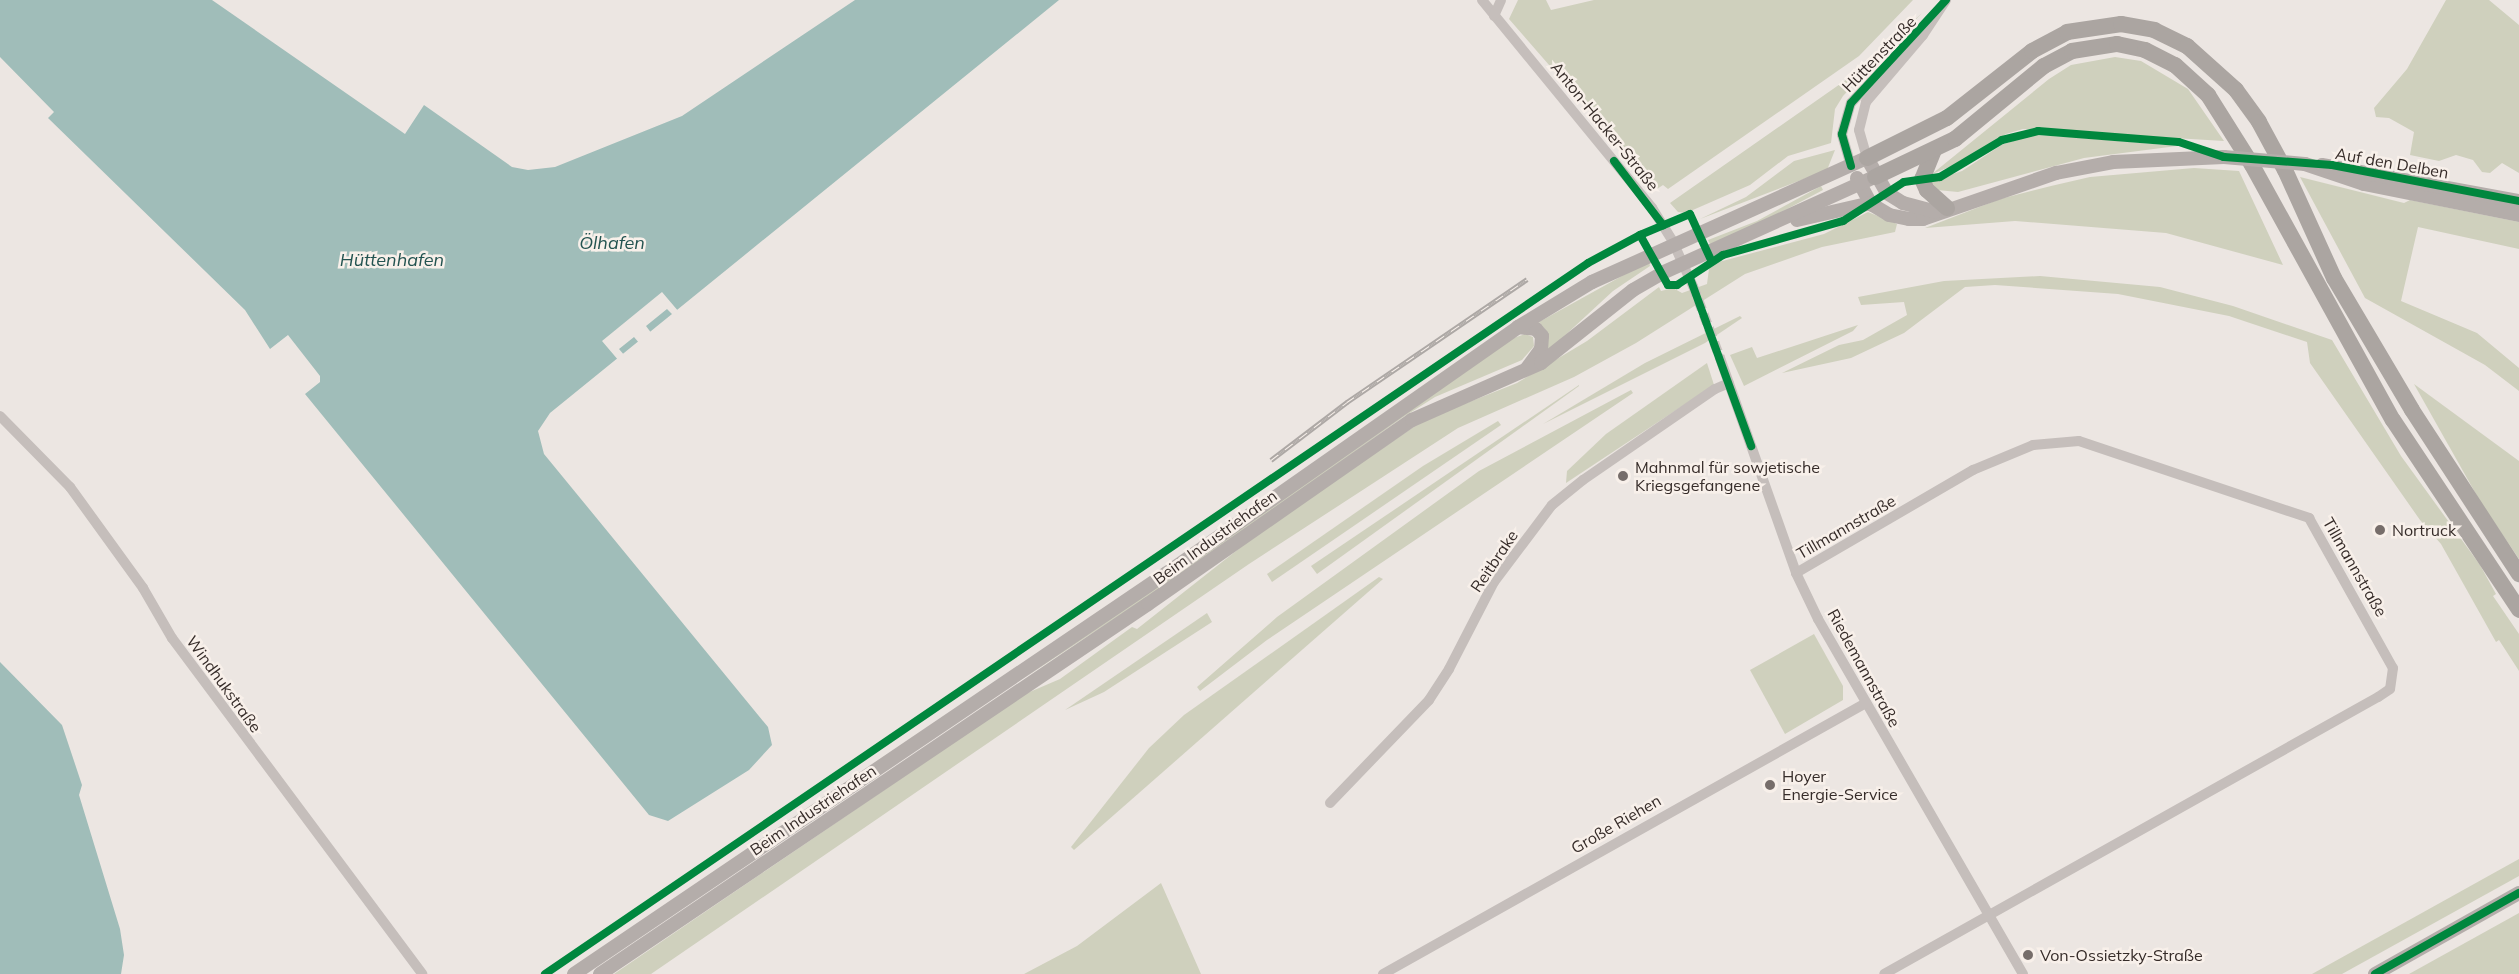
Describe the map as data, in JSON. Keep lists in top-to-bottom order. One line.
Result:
{"streets":{"main road":["Auf den Delben","Beim Industriehafen"],"street":["Hüttenstraße","Anton-Hacker-Straße","Tillmannstraße","Reitbrake","Riedemannstraße","Windhukstraße","Große Riehen"]},"crossings":[["Hüttenstraße","Beim Industriehafen"],["Anton-Hacker-Straße","Beim Industriehafen"],["Tillmannstraße","Riedemannstraße"],["Reitbrake","Riedemannstraße"],["Riedemannstraße","Große Riehen"]],"water":["Ölhafen","Hüttenhafen"],"places":["Mahnmal für sowjetische Kriegsgefangene","Nortruck","Hoyer Energie-Service","Von-Ossietzky-Straße"]}
